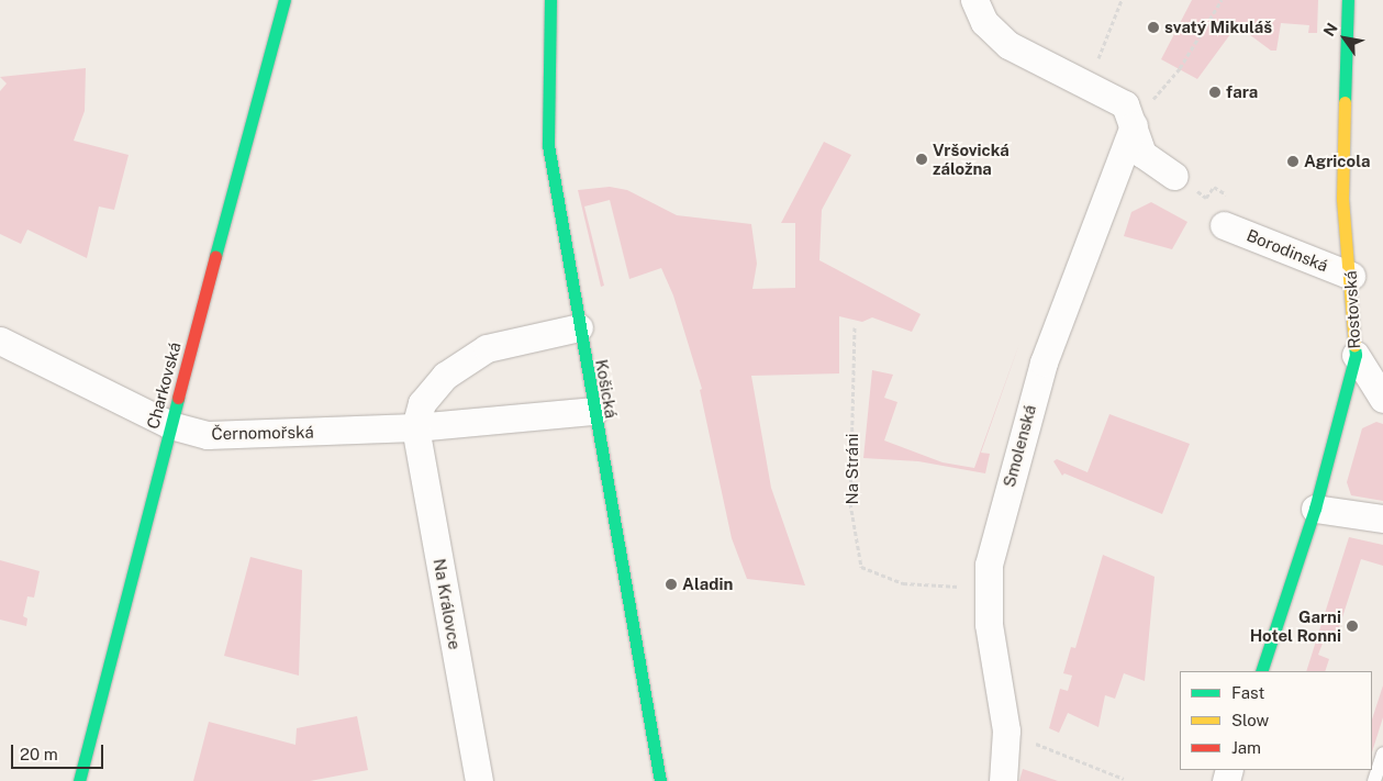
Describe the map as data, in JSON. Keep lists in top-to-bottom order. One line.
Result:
{"streets":{"street":["Borodinská","Rostovská","Charkovská","Košická","Černomořská","Smolenská","Na Královce"],"path":["Na Stráni"]},"crossings":[["Borodinská","Rostovská"],["Charkovská","Černomořská"],["Košická","Černomořská"],["Černomořská","Na Královce"],["Smolenská","Na Stráni"]],"places":["svatý Mikuláš","fara","Vršovická záložna","Agricola","Aladin","Garni Hotel Ronni"],"legend":["Fast","Slow","Jam"],"scale_bar":"20 m","north":"top left"}
